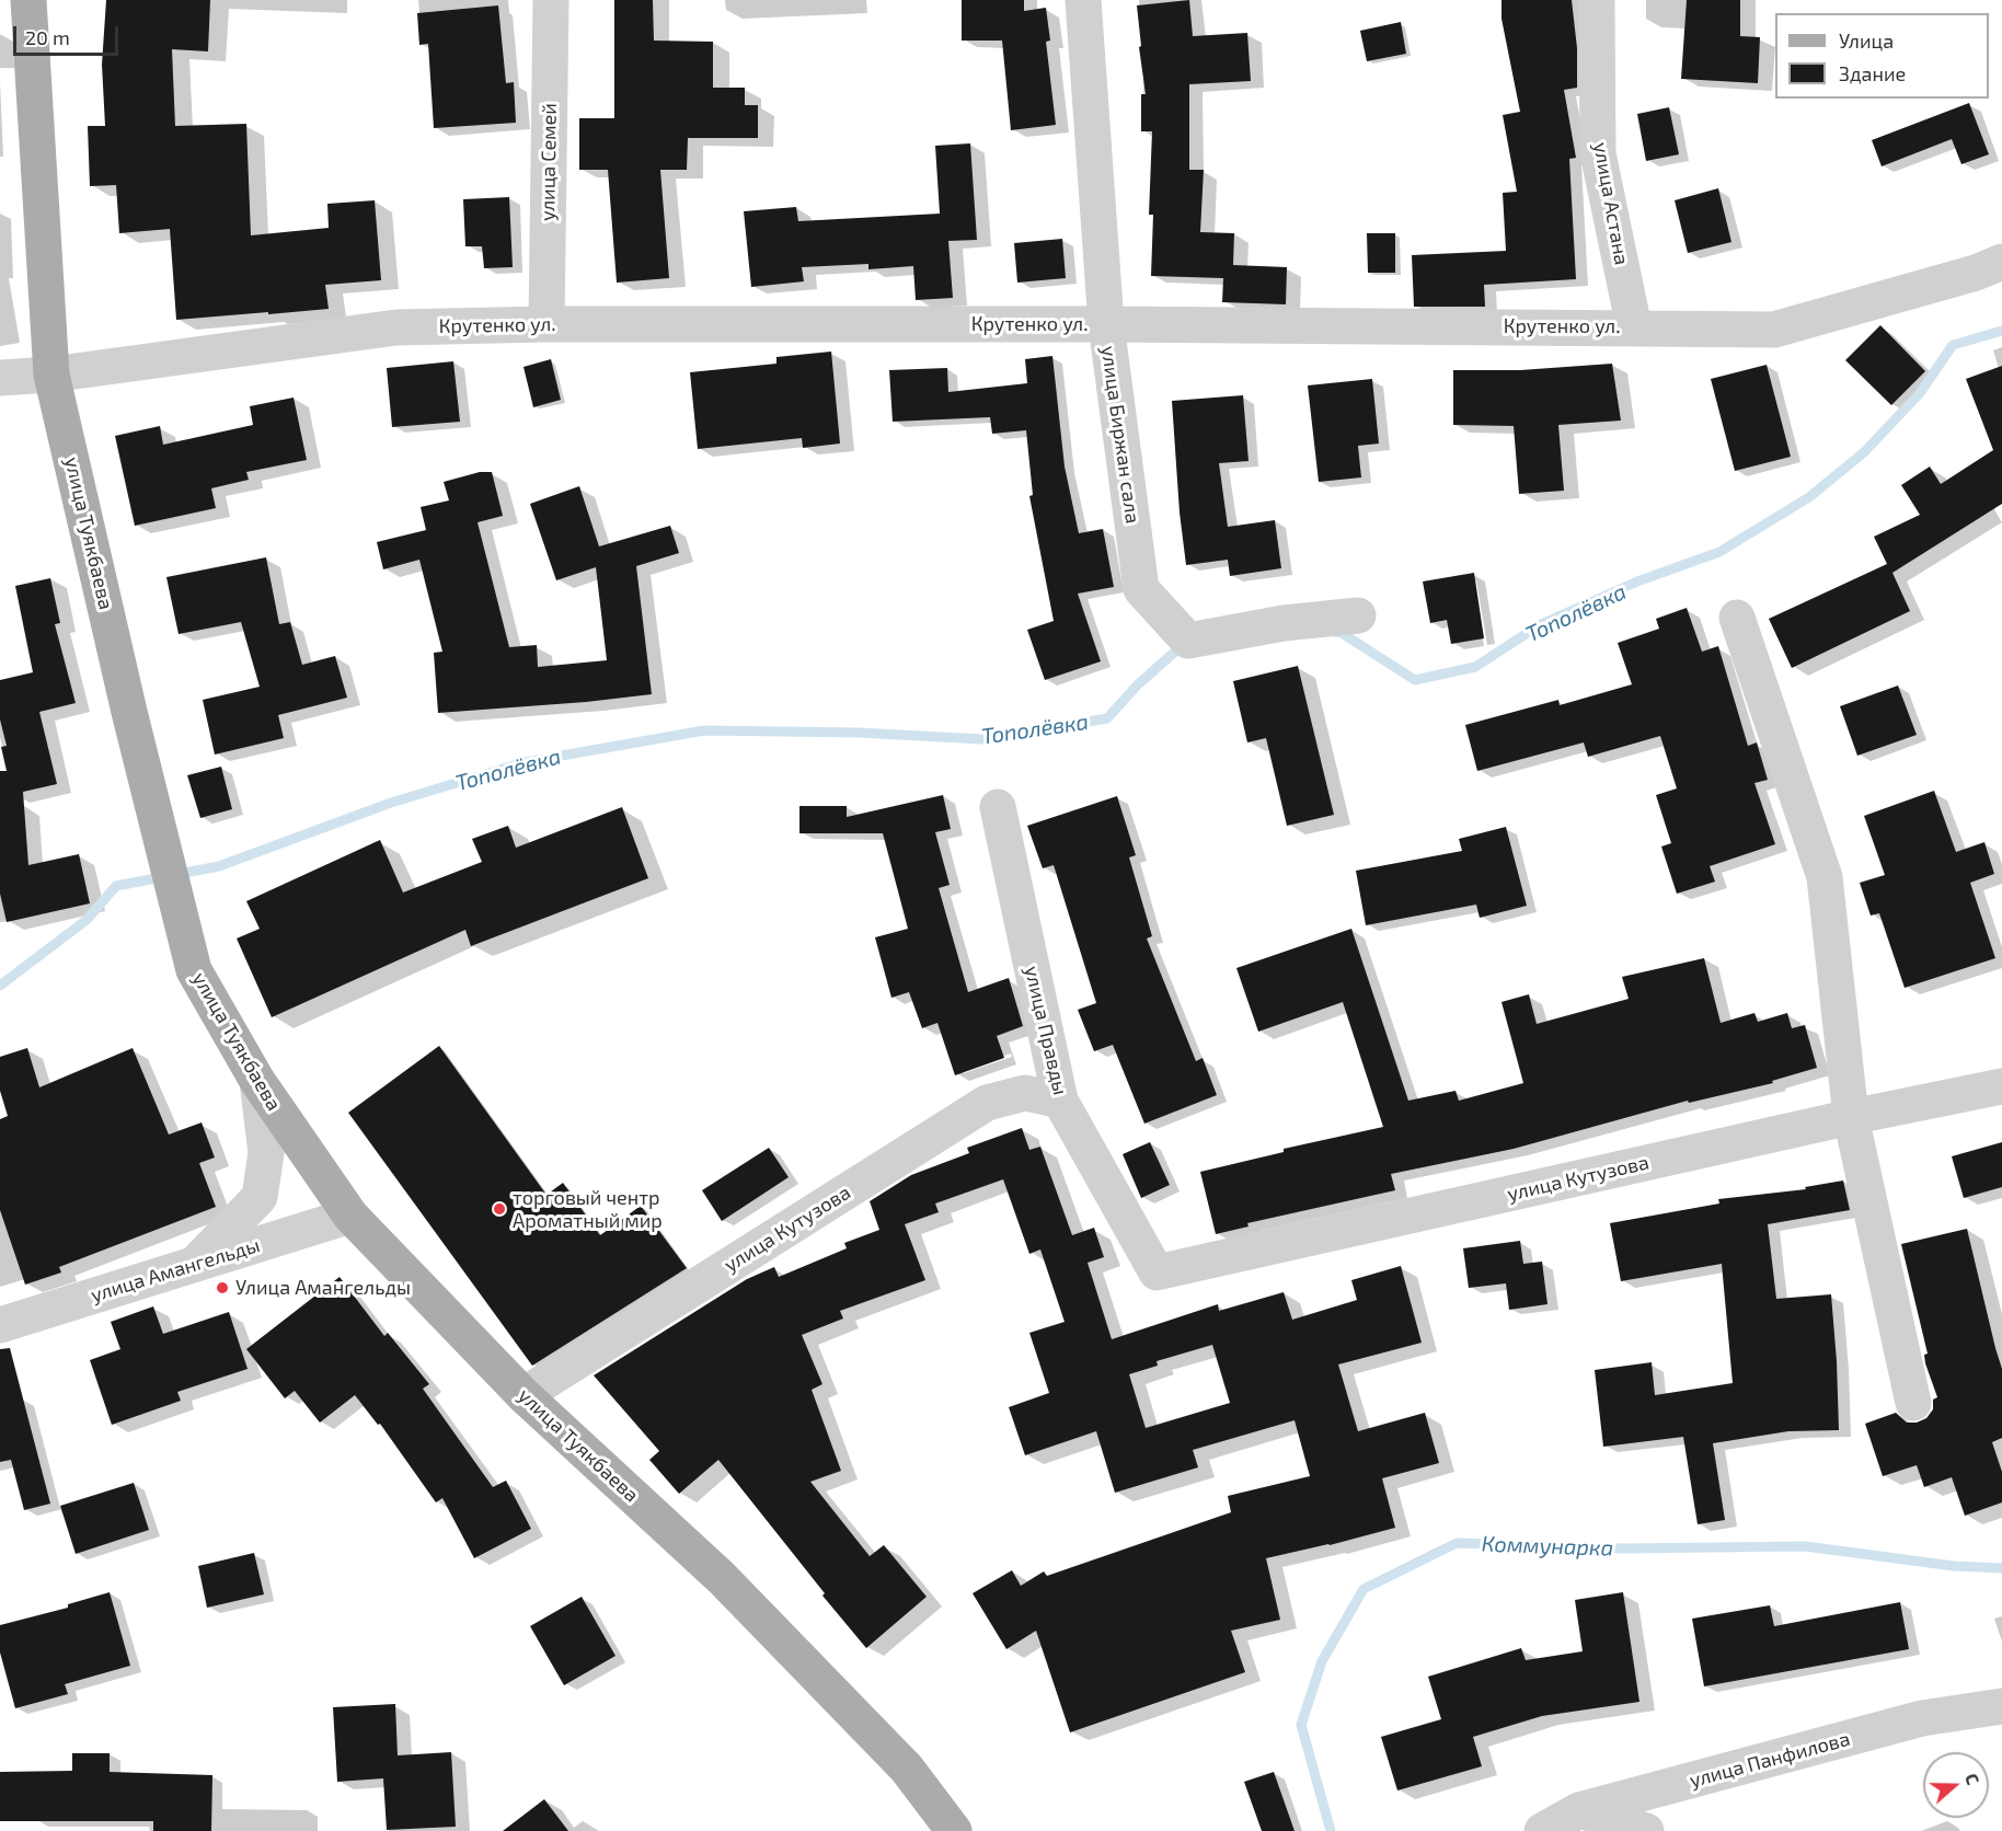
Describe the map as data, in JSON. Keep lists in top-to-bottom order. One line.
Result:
{"streets":{"main road":["улица Туякбаева"],"street":["улица Семей","улица Астана","Крутенко ул.","улица Биржан сала","улица Правды","улица Кутузова","улица Амангельды","улица Панфилова"]},"crossings":[["улица Семей","Крутенко ул."],["улица Астана","Крутенко ул."],["Крутенко ул.","улица Биржан сала"],["Крутенко ул.","улица Туякбаева"],["улица Туякбаева","улица Кутузова"],["улица Туякбаева","улица Амангельды"],["улица Правды","улица Кутузова"]],"water":["Тополёвка","Коммунарка"],"places":["торговый чентр Ароматный мир","Улица Амангельды"],"legend":["Улица","Здание"],"scale_bar":"20 m","north":"right"}
